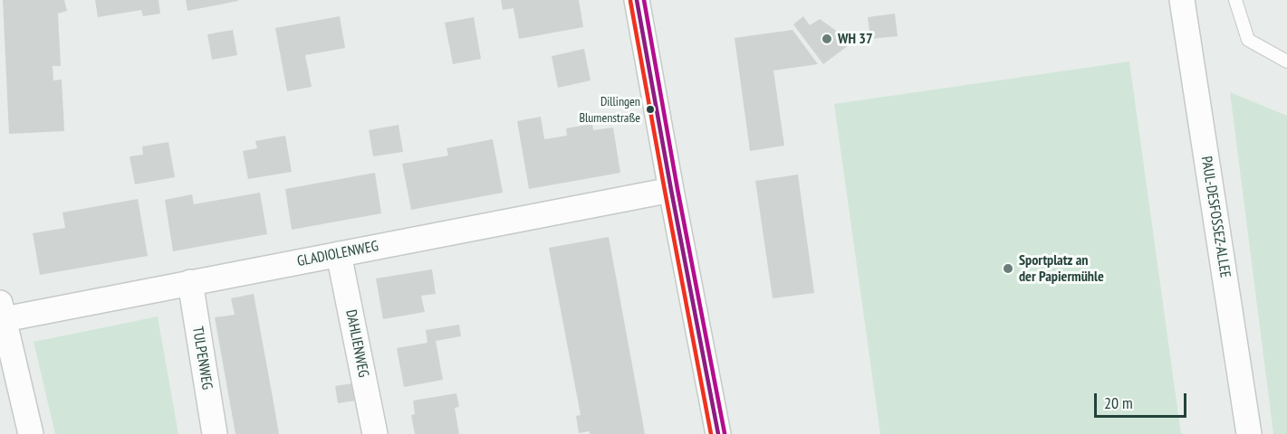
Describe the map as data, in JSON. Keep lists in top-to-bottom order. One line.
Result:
{"streets":{"street":["PAUL-DESFOSSEZ-ALLEE","GLADIOLENWEG","DAHLIENWEG","TULPENWEG"]},"crossings":[["GLADIOLENWEG","DAHLIENWEG"],["GLADIOLENWEG","TULPENWEG"]],"places":["WH 37","Dillingen Blumenstraße","Sportplatz an der Papiermühle"],"scale_bar":"20 m"}
